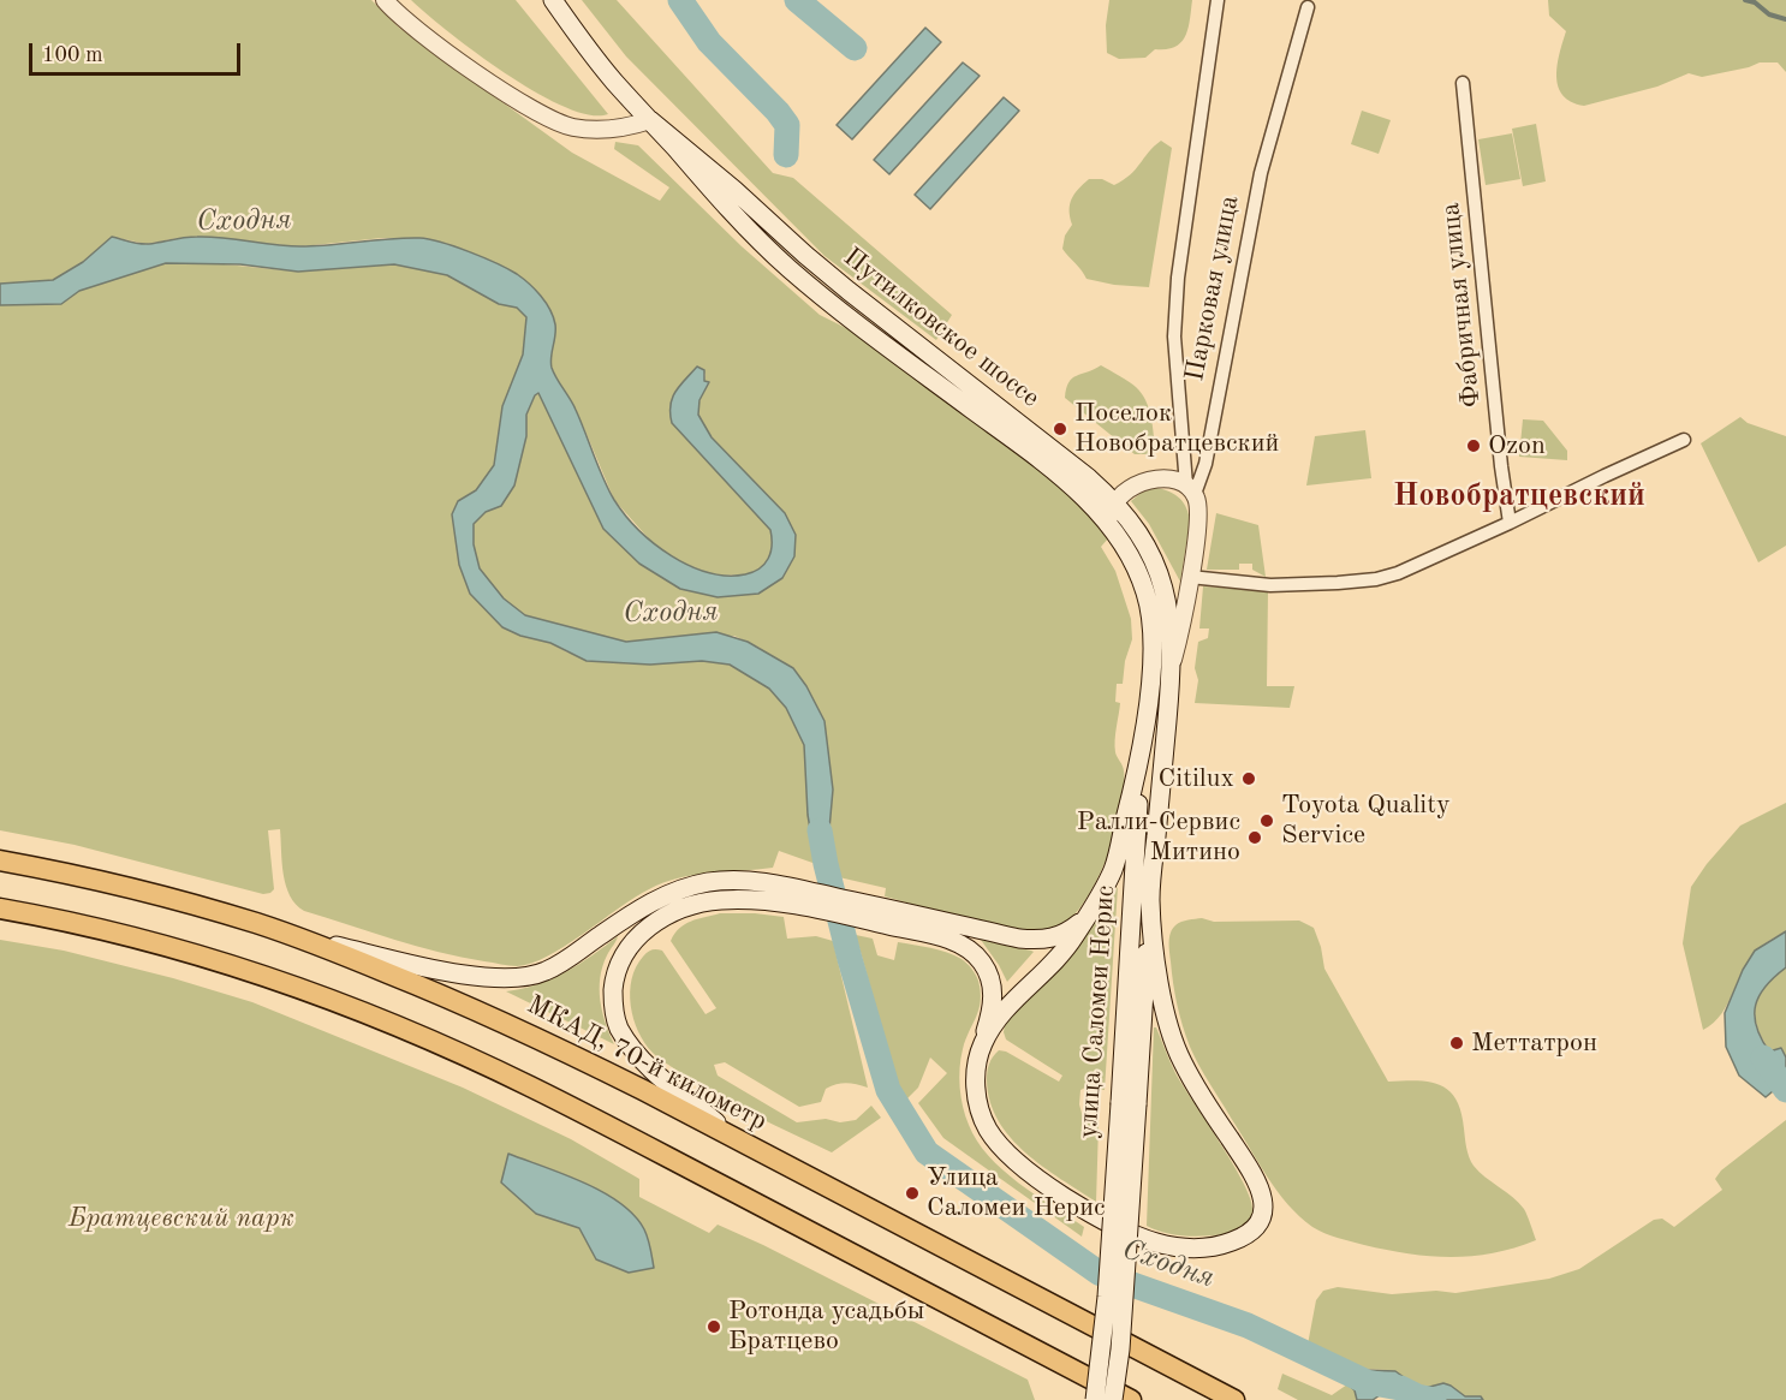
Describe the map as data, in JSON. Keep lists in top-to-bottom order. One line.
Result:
{"streets":{"highway":["МКАД, 70-й километр"],"main road":["Путилковское шоссе","улица Саломеи Нерис"],"street":["Парковая улица","Фабричная улица"]},"crossings":[["Парковая улица","Путилковское шоссе"],["Путилковское шоссе","улица Саломеи Нерис"]],"districts":["Новобратцевский"],"water":["Сходня"],"parks":["Братцевский парк"],"places":["Поселок Новобратцевский","Ozon","Citilux","Toyota Quality Service","Ралли-Сервис Митино","Меттатрон","Улица Саломеи Нерис","Ротонда усадьбы Братцево"],"scale_bar":"100 m"}
